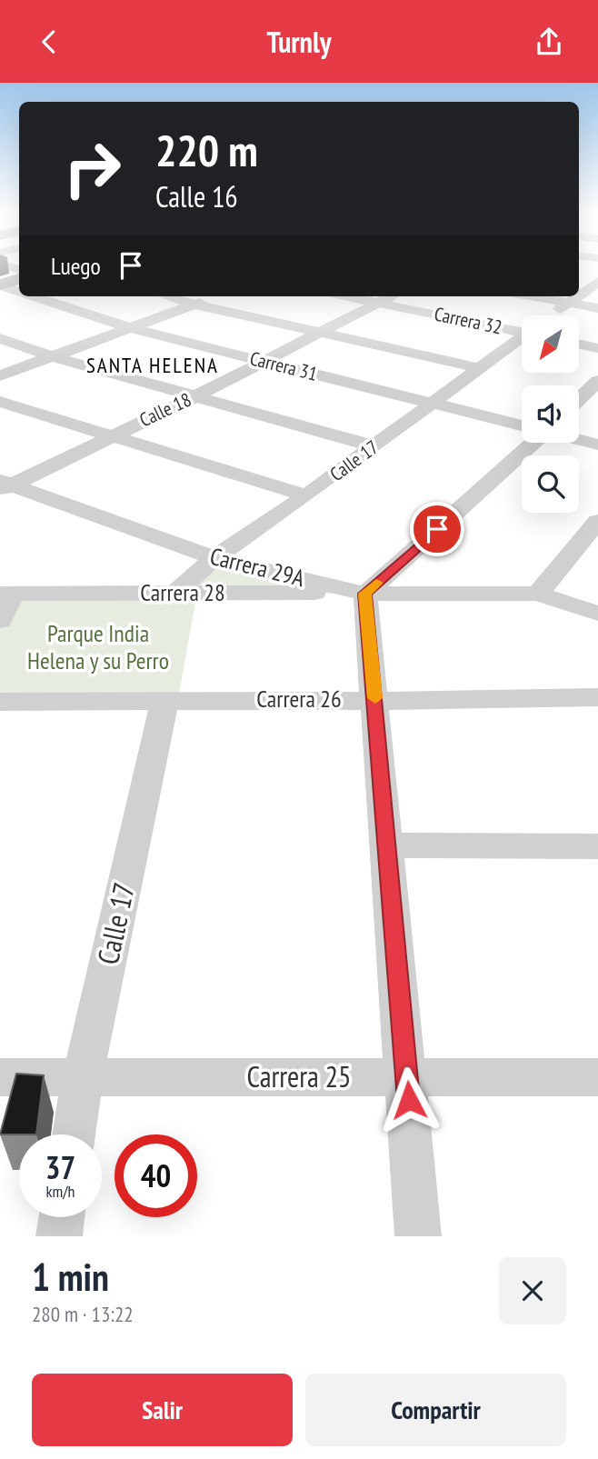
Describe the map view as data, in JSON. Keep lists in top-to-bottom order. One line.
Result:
{"streets":{"street":["Carrera 32","Carrera 31","Calle 18","Calle 17","Carrera 29A","Carrera 28","Carrera 26","Carrera 25"]},"crossings":[["Carrera 32","Calle 18"],["Carrera 31","Calle 18"],["Carrera 31","Calle 17"],["Calle 18","Carrera 29A"],["Calle 17","Carrera 29A"],["Calle 17","Carrera 28"],["Calle 17","Carrera 26"],["Calle 17","Carrera 25"],["Carrera 29A","Carrera 28"]],"districts":["SANTA HELENA"],"parks":["Parque India Helena y su Perro"],"north":"bottom left","page":{"header":"Turnly","turn":["220 m","Calle 16"],"then":"Luego","speed":"37 km/h","limit":"40","heading":["1 min","280 m · 13:22"],"buttons":["Salir","Compartir"]}}
